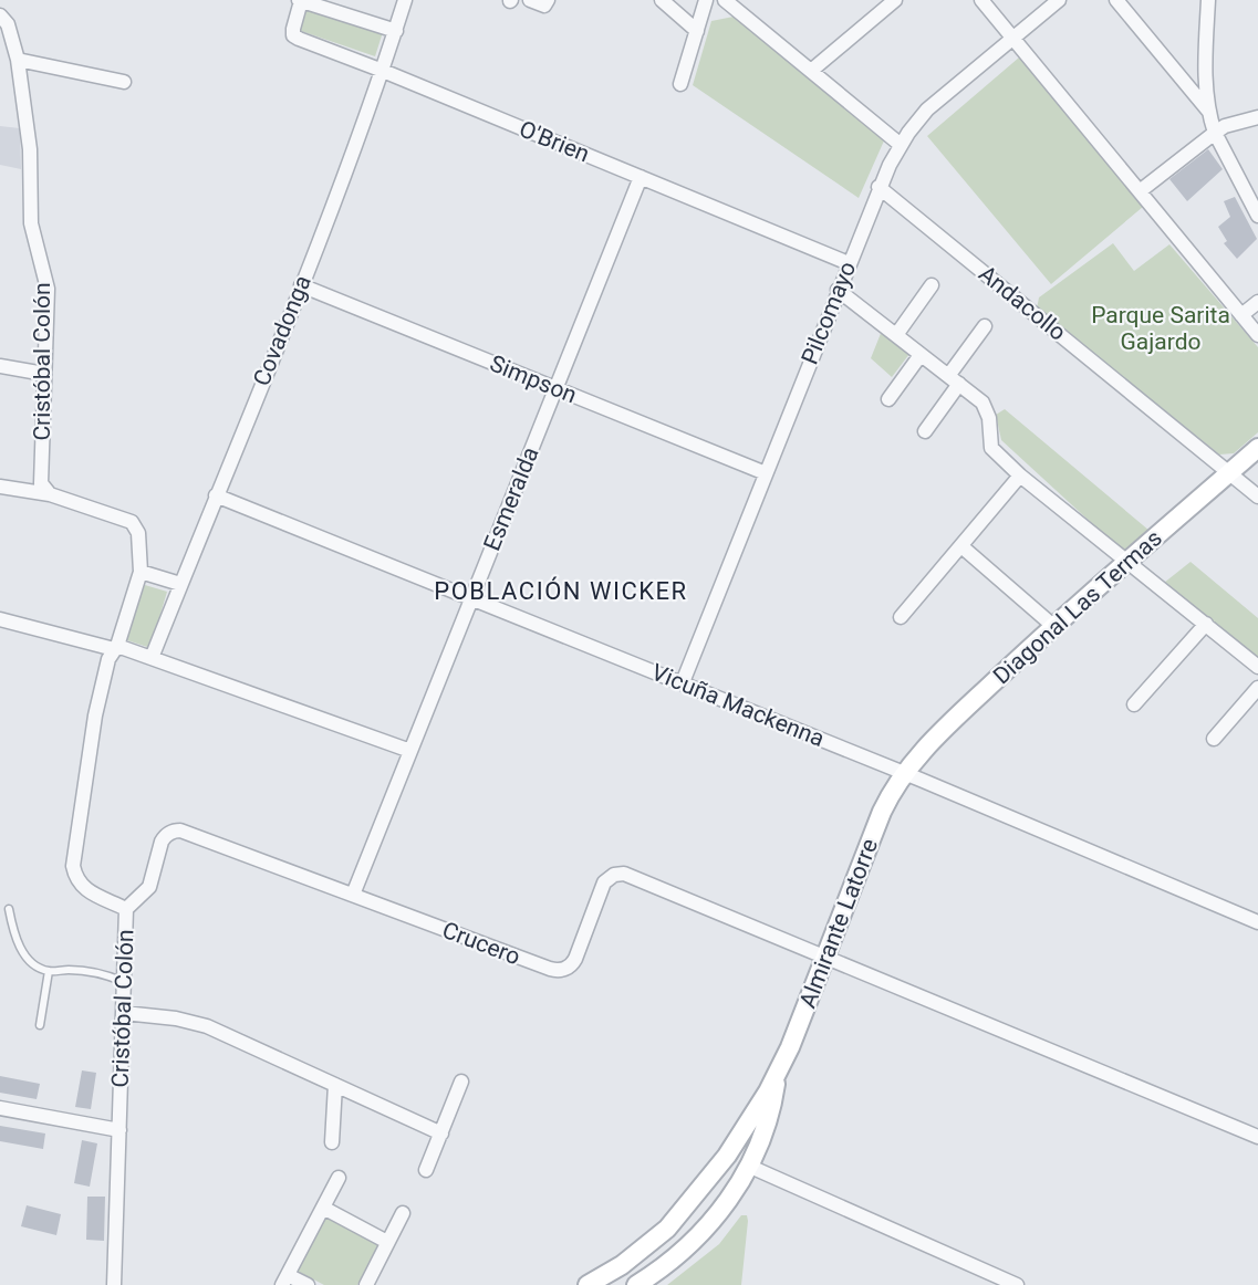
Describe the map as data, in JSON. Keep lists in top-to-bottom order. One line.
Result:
{"streets":{"main road":["Diagonal Las Termas","Almirante Latorre"],"street":["O'Brien","Andacollo","Pilcomayo","Covadonga","Cristóbal Colón","Simpson","Esmeralda","Vicuña Mackenna","Crucero"]},"crossings":[["O'Brien","Pilcomayo"],["O'Brien","Covadonga"],["O'Brien","Esmeralda"],["Andacollo","Pilcomayo"],["Andacollo","Diagonal Las Termas"],["Pilcomayo","Simpson"],["Pilcomayo","Vicuña Mackenna"],["Covadonga","Simpson"],["Covadonga","Vicuña Mackenna"],["Cristóbal Colón","Crucero"],["Simpson","Esmeralda"],["Esmeralda","Vicuña Mackenna"],["Esmeralda","Crucero"],["Diagonal Las Termas","Vicuña Mackenna"],["Diagonal Las Termas","Almirante Latorre"],["Vicuña Mackenna","Almirante Latorre"],["Almirante Latorre","Crucero"]],"districts":["POBLACIÓN WICKER"],"parks":["Parque Sarita Gajardo"]}
